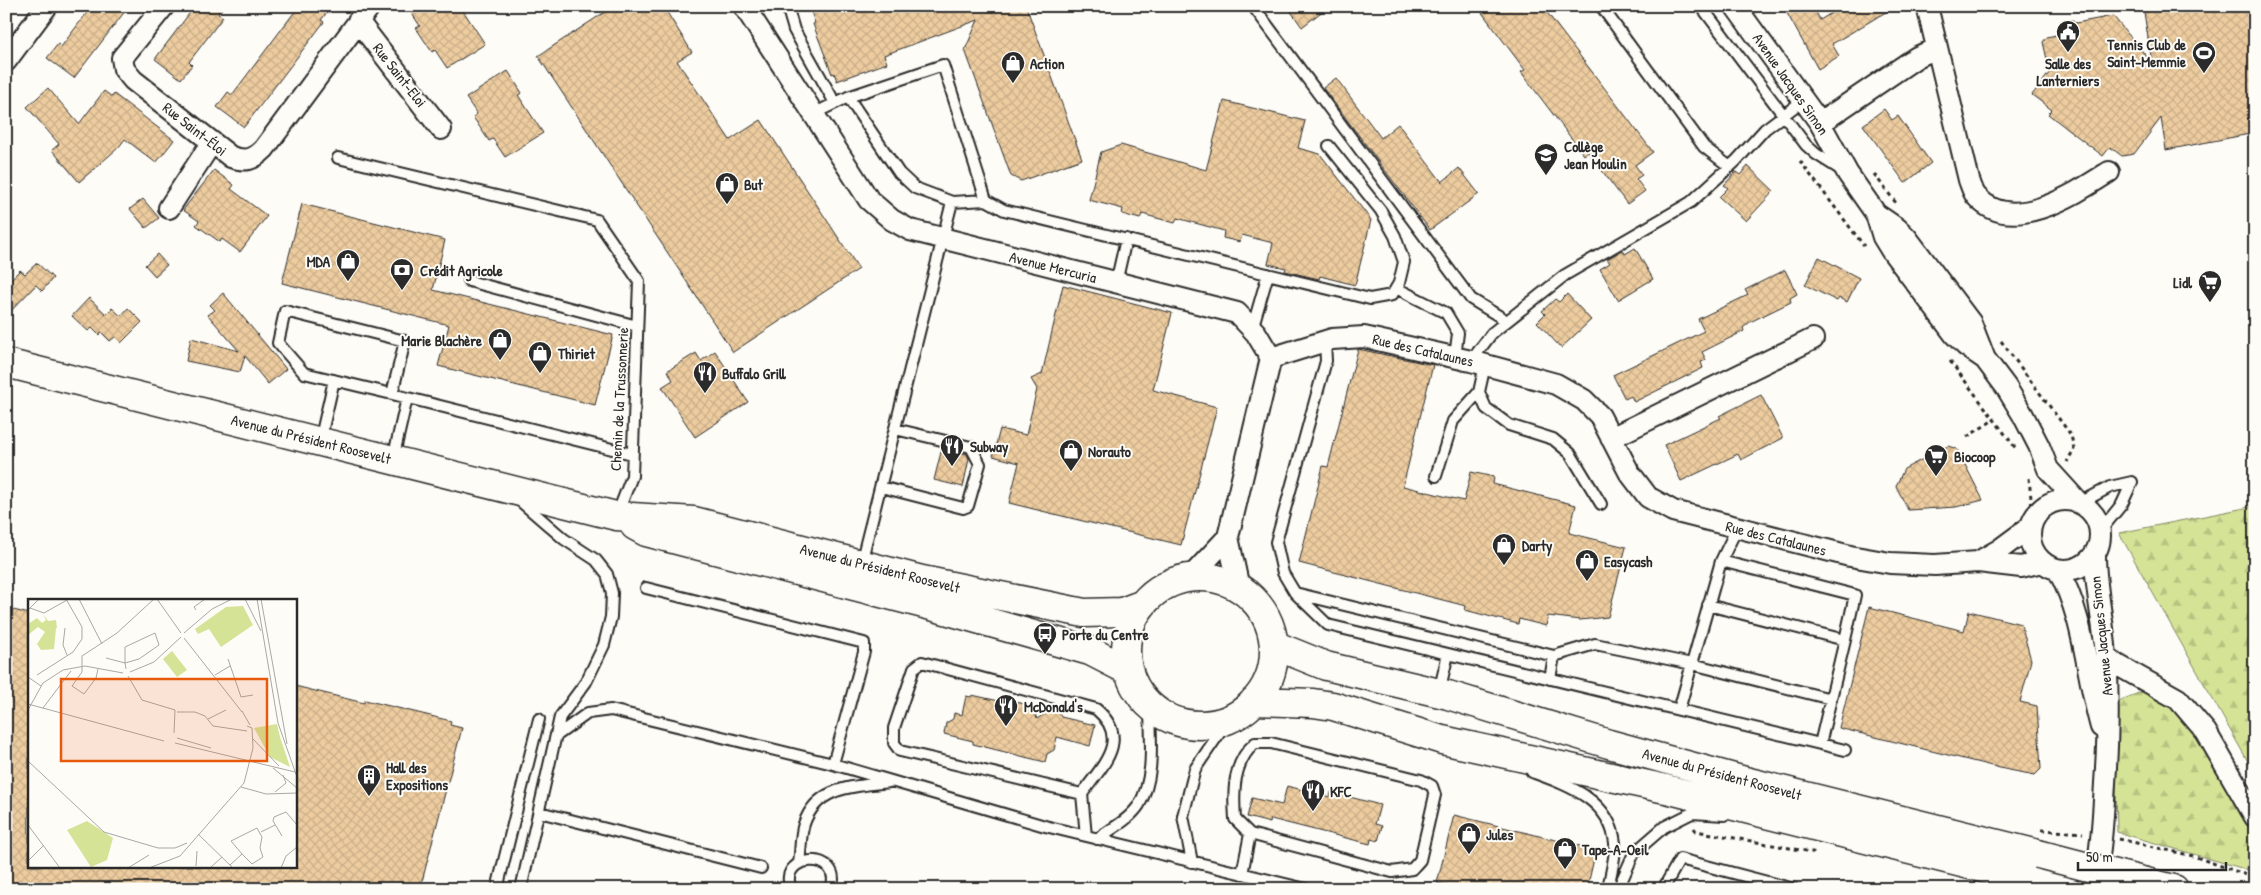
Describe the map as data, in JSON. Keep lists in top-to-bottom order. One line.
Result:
{"streets":{"main road":["Avenue du Président Roosevelt"],"street":["Rue Saint-Eloi","Avenue Jacques Simon","Rue Saint-Éloi","Avenue Mercuria","Rue des Catalaunes"],"lane":["Chemin de la Trussonnerie"]},"crossings":[["Rue Saint-Eloi","Rue Saint-Éloi"],["Avenue Jacques Simon","Rue des Catalaunes"],["Avenue Mercuria","Rue des Catalaunes"],["Chemin de la Trussonnerie","Avenue du Président Roosevelt"]],"places":{"public building":["Salle des Lanterniers"],"sports":["Tennis Club de Saint-Memmie"],"shop":["Action","But","MDA","Marie Blachère","Thiriet","Norauto","Darty","Easycash","Jules","Tape-A-Oeil"],"school or university":["Collège Jean Moulin"],"bank":["Crédit Agricole"],"supermarket":["Lidl","Biocoop"],"restaurant":["Buffalo Grill","Subway","McDonald's","KFC"],"bus stop":["Porte du Centre"],"building":["Hall des Expositions"]},"scale_bar":"50 m"}
